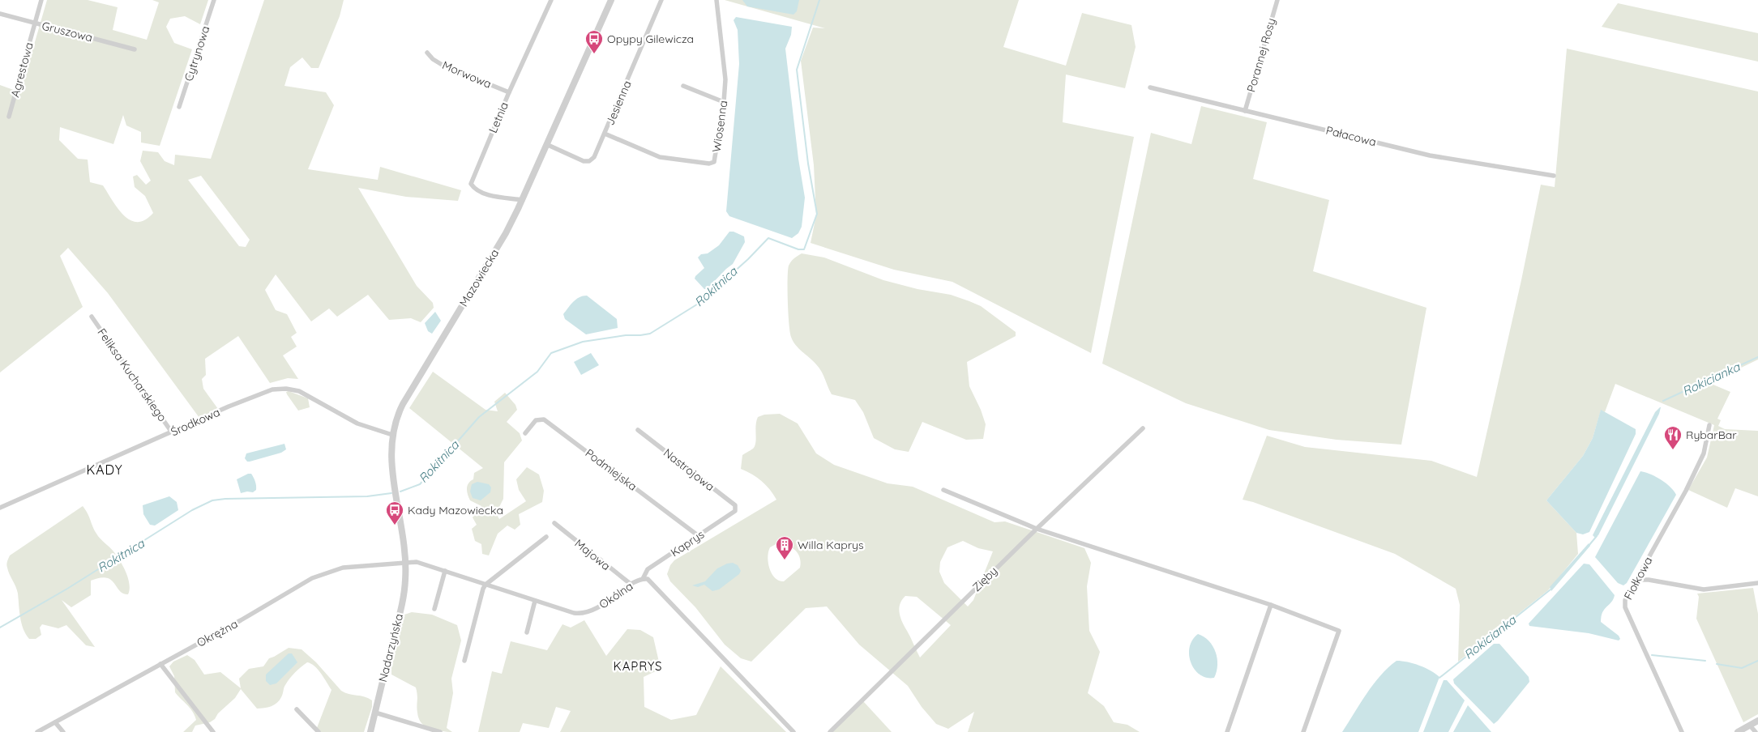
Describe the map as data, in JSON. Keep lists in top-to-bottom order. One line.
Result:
{"streets":{"street":["Gruszowa","Cytrynowa","Porannej Rosy","Agrestowa","Morwowa","Jesienna","Letnia","Wiosenna","Pałacowa","Mazowiecka","Feliksa Kucharskiego","Środkowa","Podmiejska","Nastrojowa","Kaprys","Majowa","Fiołkowa","Zięby","Okólna","Okrężna","Nadarzyńska"]},"crossings":[["Gruszowa","Agrestowa"],["Porannej Rosy","Pałacowa"],["Morwowa","Letnia"],["Jesienna","Wiosenna"],["Jesienna","Mazowiecka"],["Letnia","Mazowiecka"],["Mazowiecka","Środkowa"],["Mazowiecka","Okólna"],["Mazowiecka","Okrężna"],["Mazowiecka","Nadarzyńska"],["Feliksa Kucharskiego","Środkowa"],["Podmiejska","Kaprys"],["Nastrojowa","Kaprys"],["Kaprys","Okólna"],["Majowa","Okólna"],["Okólna","Okrężna"],["Okólna","Nadarzyńska"],["Okrężna","Nadarzyńska"]],"districts":["KADY","KAPRYS"],"water":["Rokitnica","Rokicianka"],"places":{"bus stop":["Opypy Gilewicza","Kady Mazowiecka"],"restaurant":["RybarBar"],"building":["Willa Kaprys"]}}
